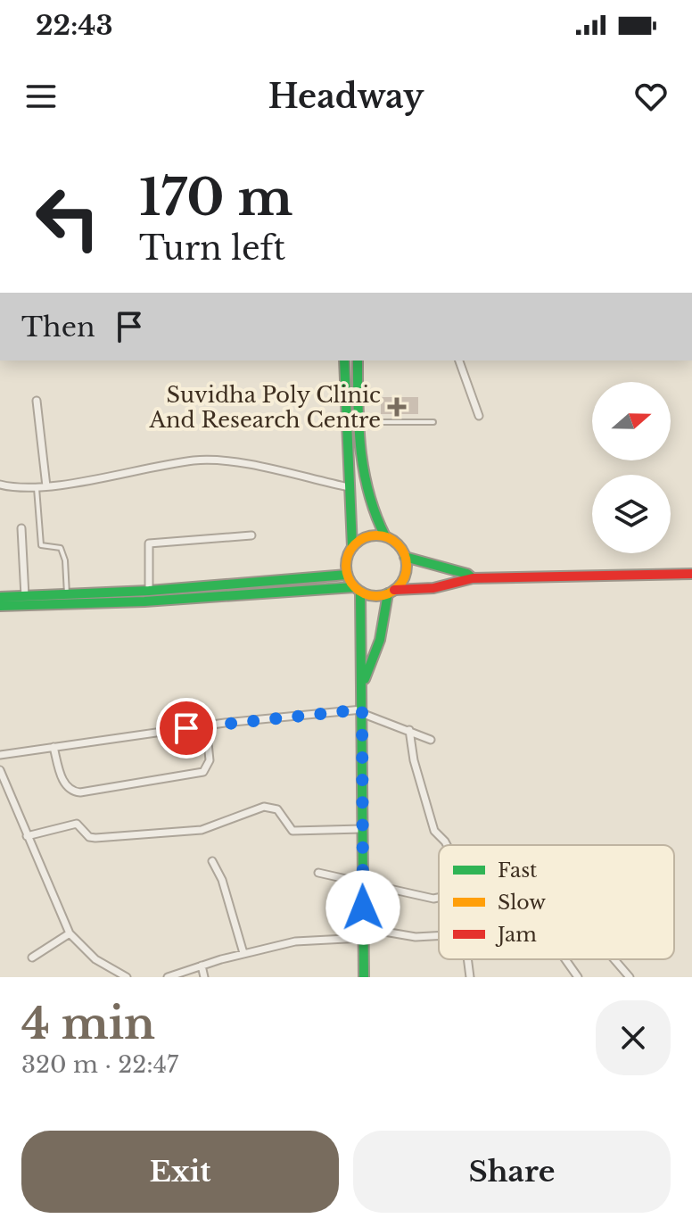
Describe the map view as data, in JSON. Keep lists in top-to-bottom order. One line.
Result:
{"places":{"health":["Suvidha Poly Clinic And Research Centre"]},"legend":["Fast","Slow","Jam"],"north":"right","page":{"status":"22:43","header":"Headway","turn":["170 m","Turn left"],"then":"Then","heading":["4 min","320 m · 22:47"],"buttons":["Exit","Share"]}}
